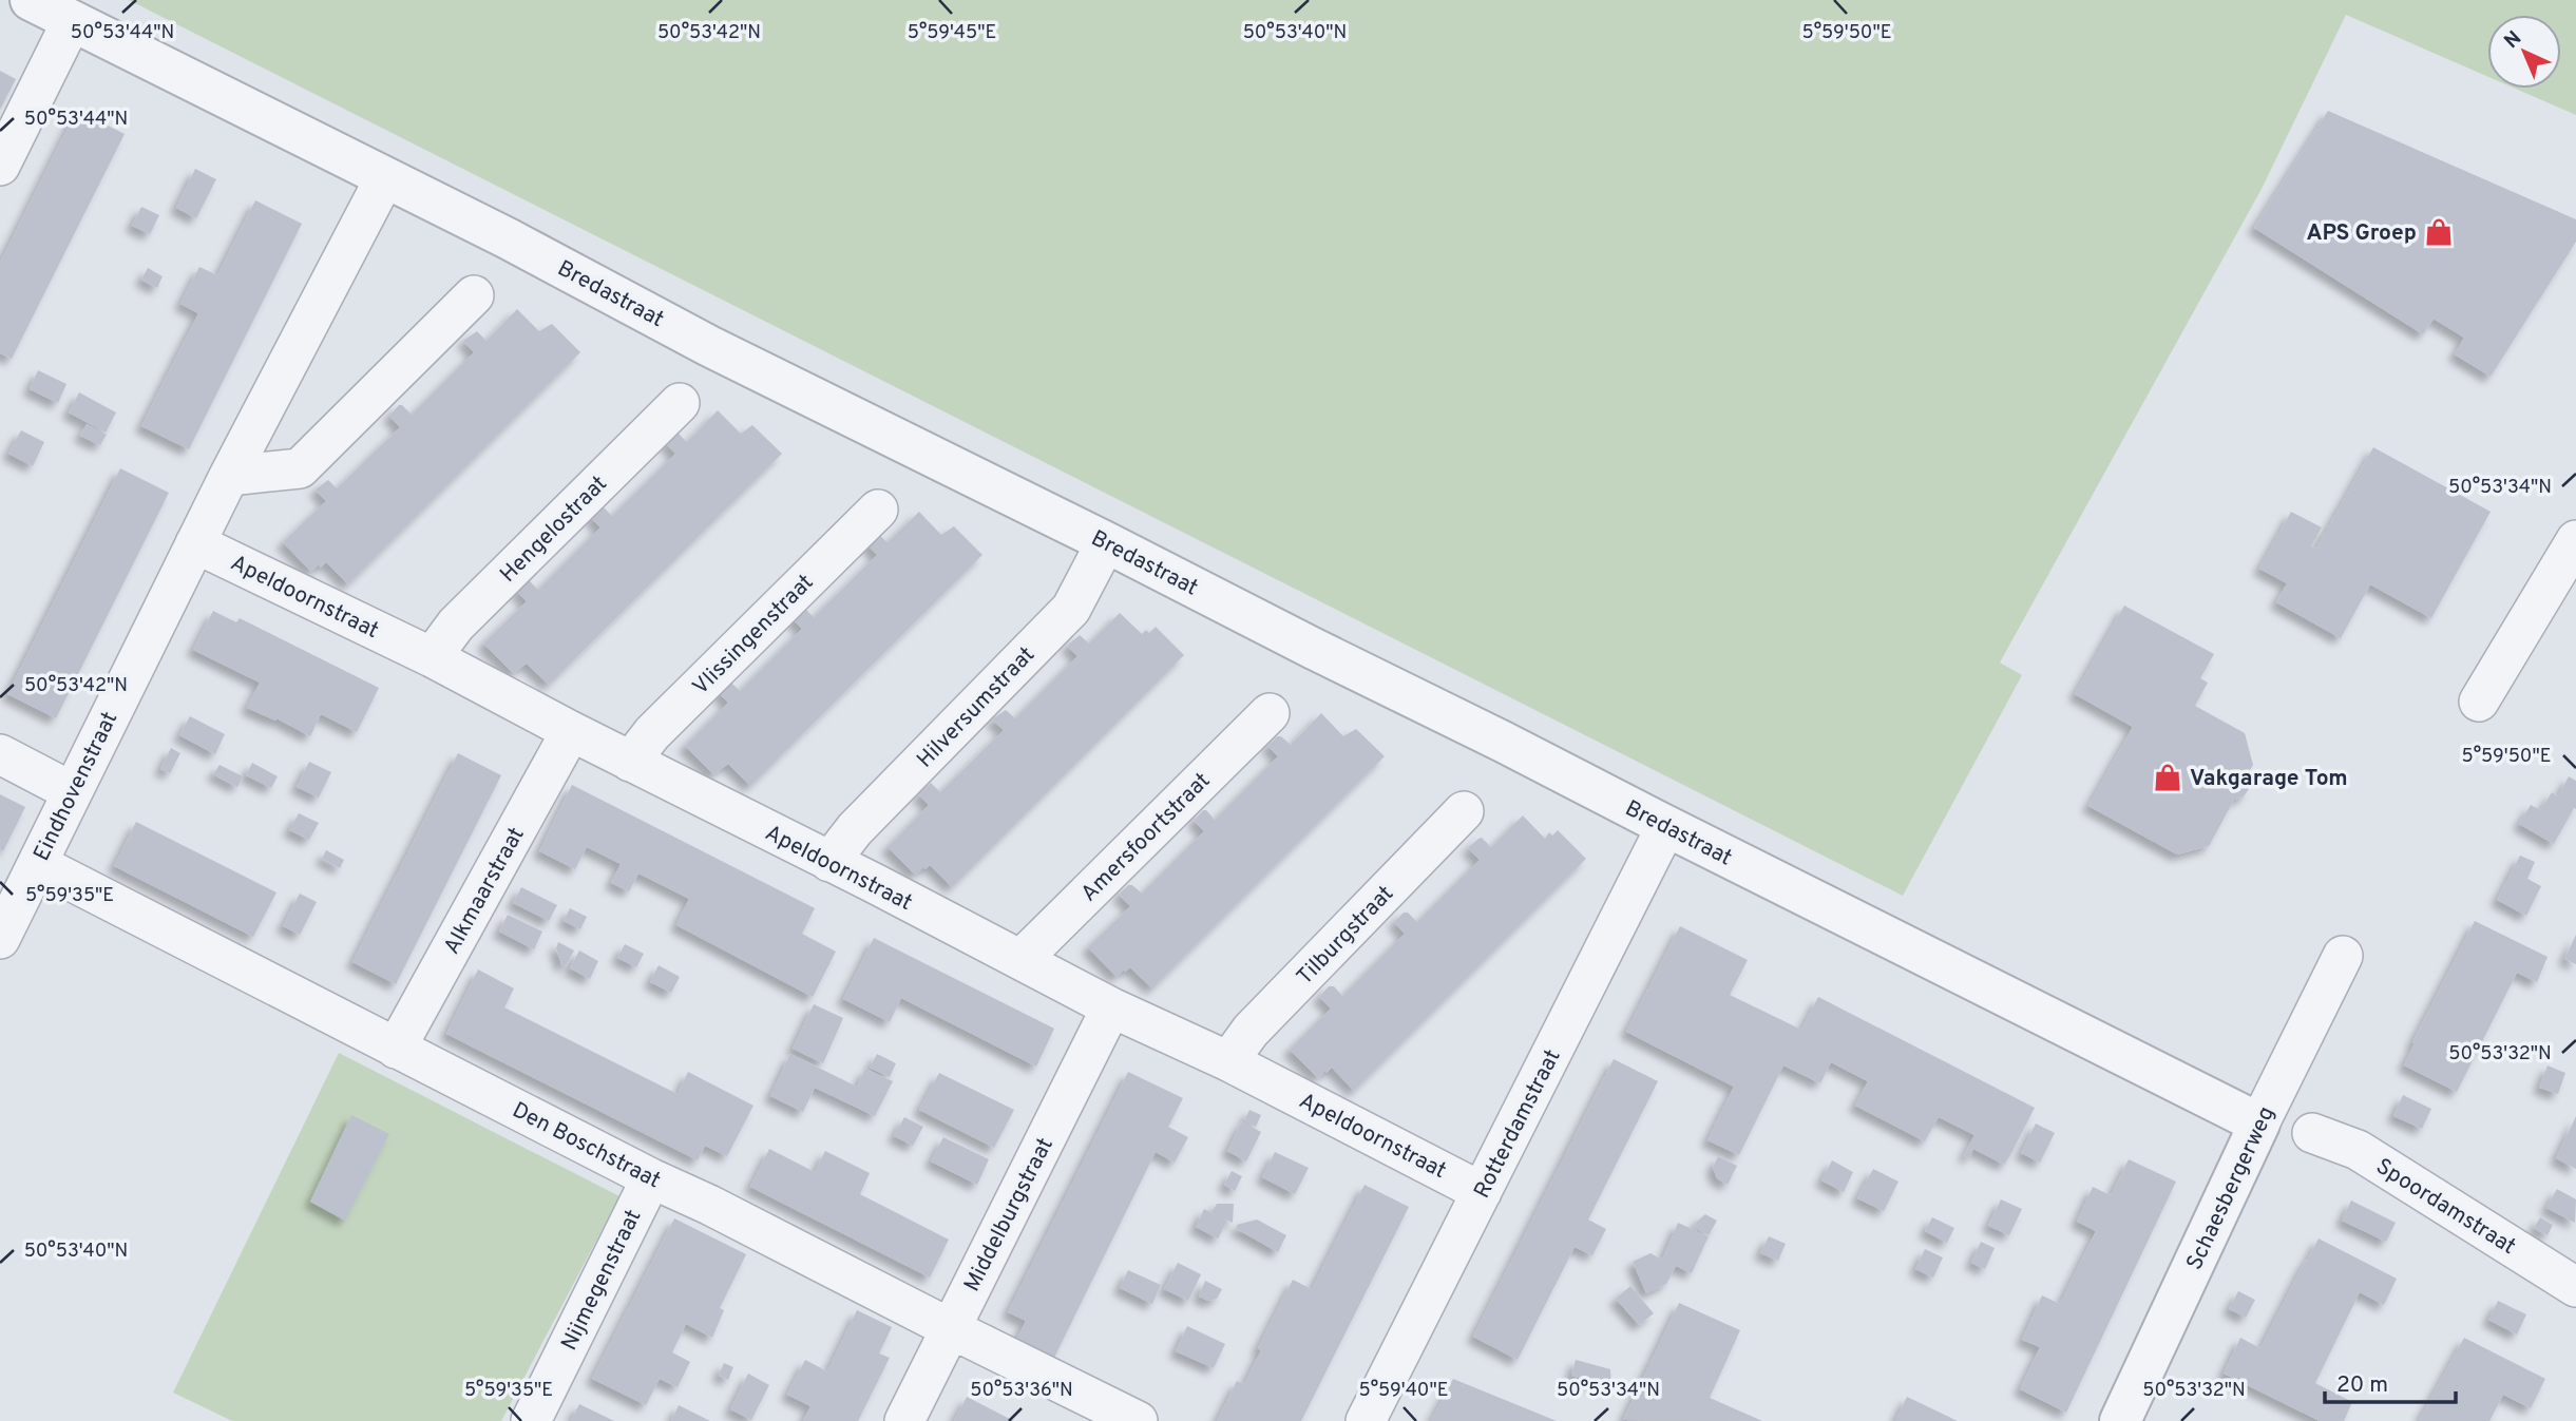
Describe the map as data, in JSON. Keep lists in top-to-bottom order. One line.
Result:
{"streets":{"street":["Bredastraat","Hengelostraat","Apeldoornstraat","Vlissingenstraat","Hilversumstraat","Eindhovenstraat","Amersfoortstraat","Alkmaarstraat","Tilburgstraat","Rotterdamstraat","Den Boschstraat","Schaesbergerweg","Spoordamstraat","Middelburgstraat","Nijmegenstraat"]},"crossings":[["Bredastraat","Hilversumstraat"],["Bredastraat","Eindhovenstraat"],["Bredastraat","Rotterdamstraat"],["Bredastraat","Schaesbergerweg"],["Hengelostraat","Apeldoornstraat"],["Apeldoornstraat","Vlissingenstraat"],["Apeldoornstraat","Hilversumstraat"],["Apeldoornstraat","Eindhovenstraat"],["Apeldoornstraat","Amersfoortstraat"],["Apeldoornstraat","Alkmaarstraat"],["Apeldoornstraat","Tilburgstraat"],["Apeldoornstraat","Rotterdamstraat"],["Apeldoornstraat","Middelburgstraat"],["Eindhovenstraat","Den Boschstraat"],["Alkmaarstraat","Den Boschstraat"],["Den Boschstraat","Middelburgstraat"],["Den Boschstraat","Nijmegenstraat"]],"places":{"shop":["APS Groep","Vakgarage Tom"]},"scale_bar":"20 m","north":"top left","coordinates":["50°53'44\"N","50°53'42\"N","50°53'40\"N","5°59'45\"E","5°59'50\"E","50°53'34\"N","5°59'35\"E","50°53'32\"N","5°59'40\"E","50°53'36\"N"]}
